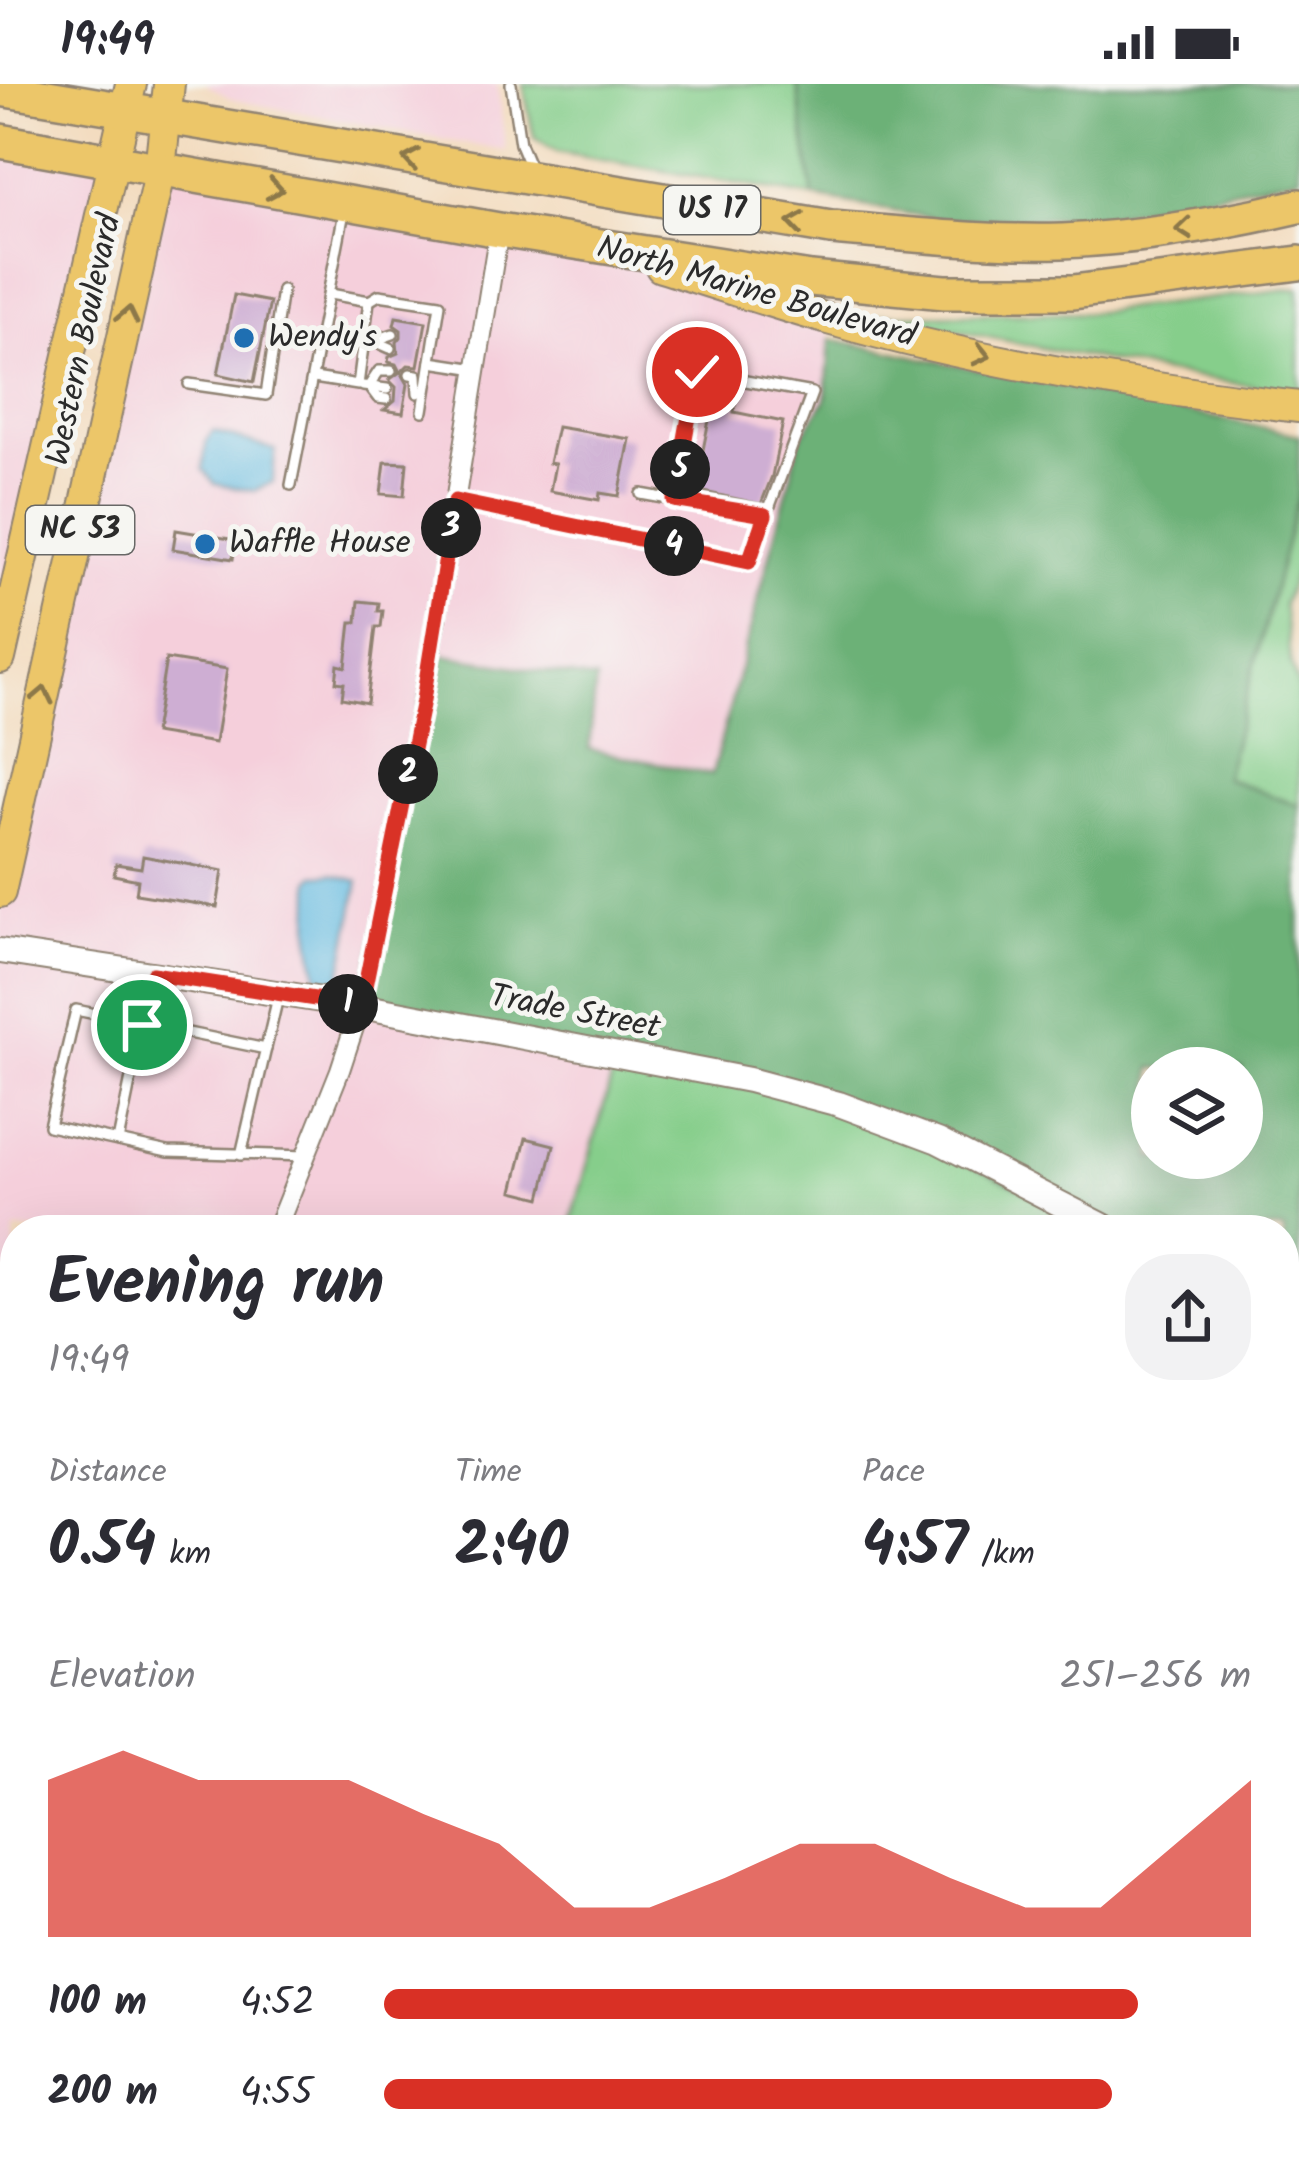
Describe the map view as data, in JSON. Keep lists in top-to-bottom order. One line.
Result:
{"streets":{"highway":["US 17","North Marine Boulevard"],"main road":["Western Boulevard","NC 53"],"street":["Trade Street"]},"crossings":[["US 17","North Marine Boulevard"],["North Marine Boulevard","Western Boulevard"]],"places":["Wendy's","Waffle House"],"page":{"status":"19:49","pins":["5","3","4","2","1"],"heading":["Evening run","19:49"],"stats":[["Distance","0.54 km"],["Time","2:40"],["Pace","4:57 /km"]],"chart":["Elevation","251–256 m"],"list":[{"name":"100 m","note":"4:52"},{"name":"200 m","note":"4:55"}]}}
